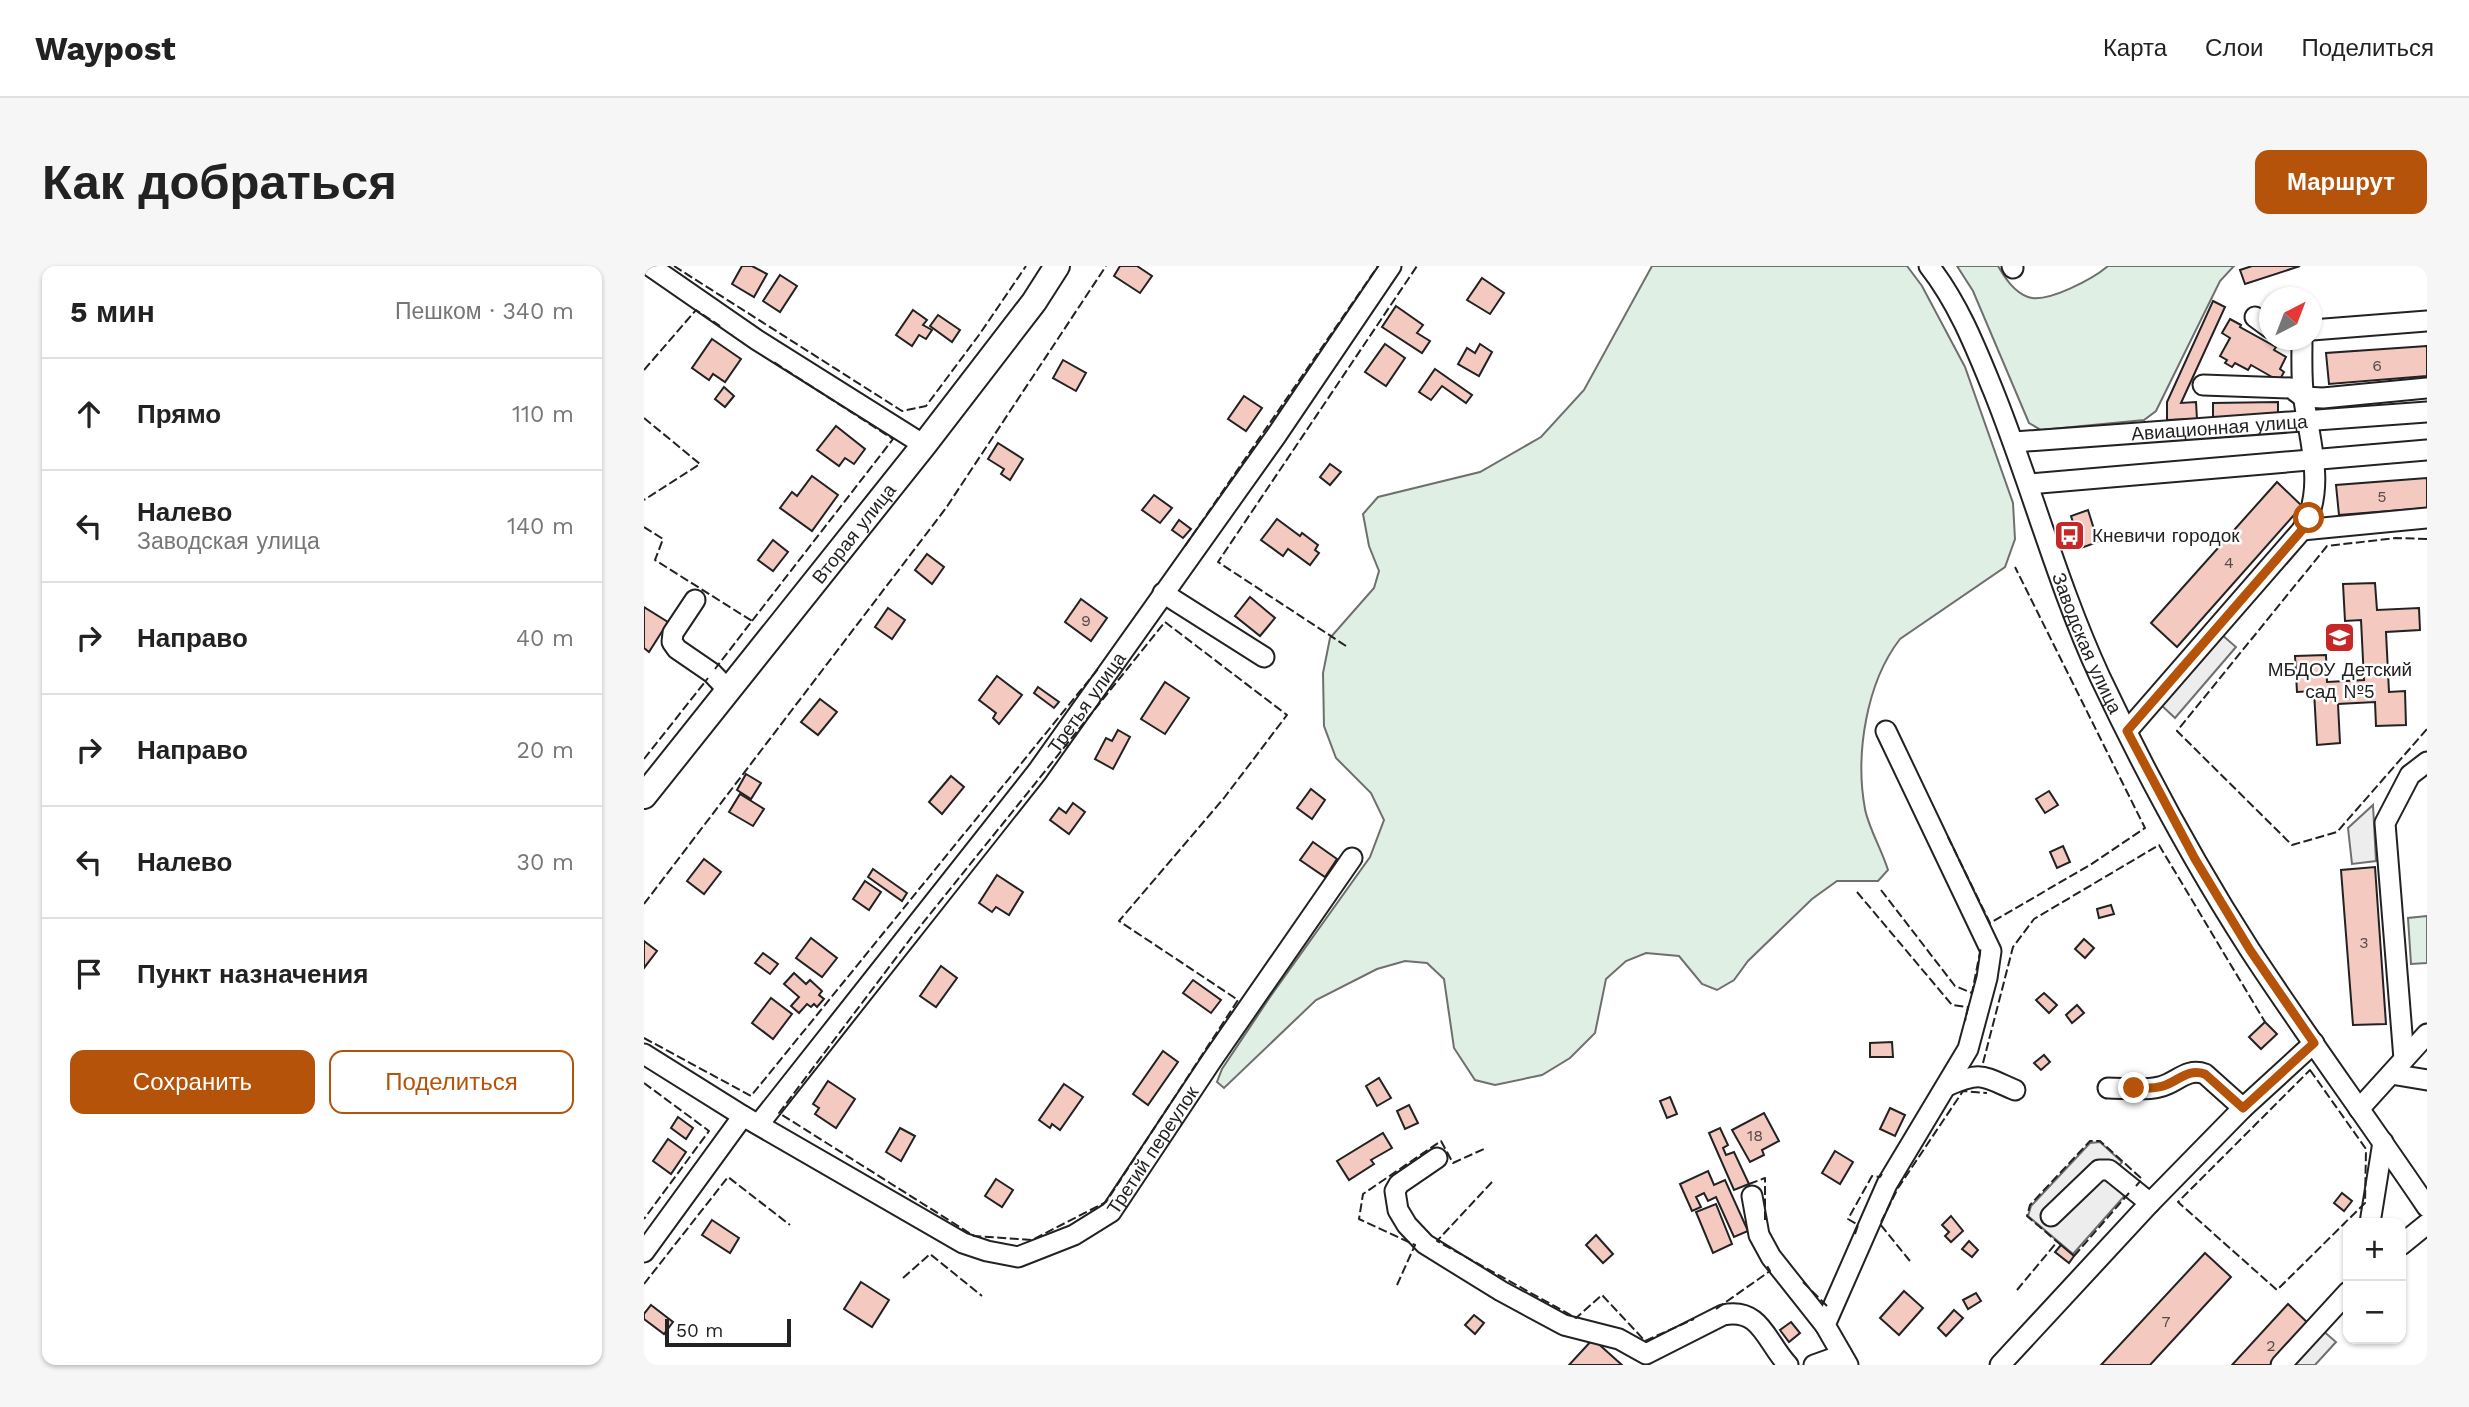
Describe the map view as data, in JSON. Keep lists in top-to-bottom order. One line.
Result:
{"streets":{"main road":["Вторая улица"],"street":["Авиационная улица","Заводская улица","Третья улица","Третий переулок"]},"crossings":[["Авиационная улица","Заводская улица"],["Третья улица","Третий переулок"]],"places":{"bus stop":["Кневичи городок"],"school or university":["МБДОУ Детский сад №5"]},"house_numbers":["6","5","4","9","3","18","7","2"],"scale_bar":"50 m","north":"top right","page":{"header":"Waypost","nav":["Карта","Слои","Поделиться"],"buttons":["Маршрут",["Сохранить","Поделиться"]],"title":"Как добраться","heading":["5 мин","Пешком · 340 m"],"list":[["Прямо","110 m"],["Налево","Заводская улица","140 m"],["Направо","40 m"],["Направо","20 m"],["Налево","30 m"],"Пункт назначения"],"map_buttons":["+","−"],"scale":"50 m"}}
